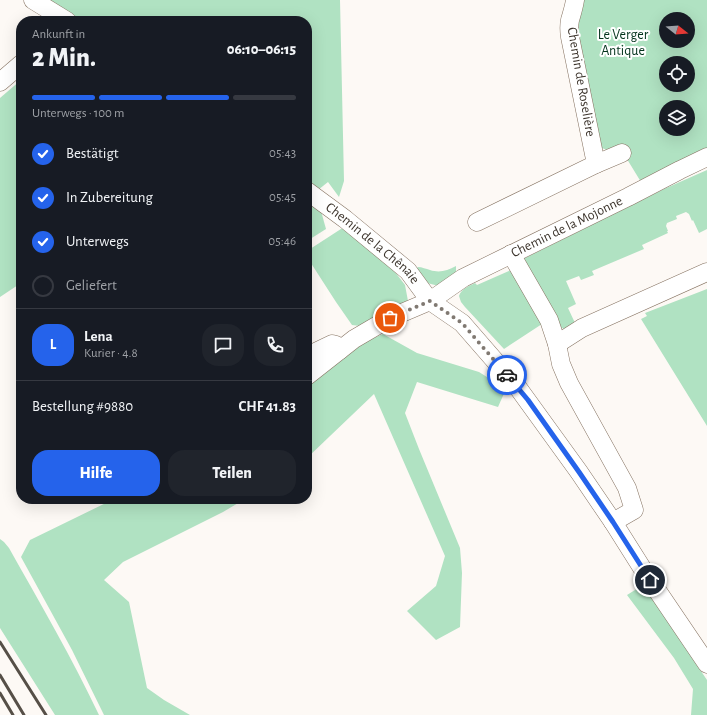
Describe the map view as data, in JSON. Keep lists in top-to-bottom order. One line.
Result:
{"streets":{"street":["Chemin de Roselière","Chemin de la Mojonne","Chemin de la Chênaie"]},"crossings":[["Chemin de la Mojonne","Chemin de la Chênaie"]],"parks":["Le Verger Antique"],"north":"right","page":{"heading":["2 Min.","Ankunft in","06:10–06:15"],"panel":["Lena","Kurier · 4.8","Bestellung #9880","CHF 41.83"],"bar":"Unterwegs · 100 m","list":[["Bestätigt","05:43"],["In Zubereitung","05:45"],["Unterwegs","05:46"],"Geliefert"],"round":"L","buttons":["Hilfe","Teilen"]}}
